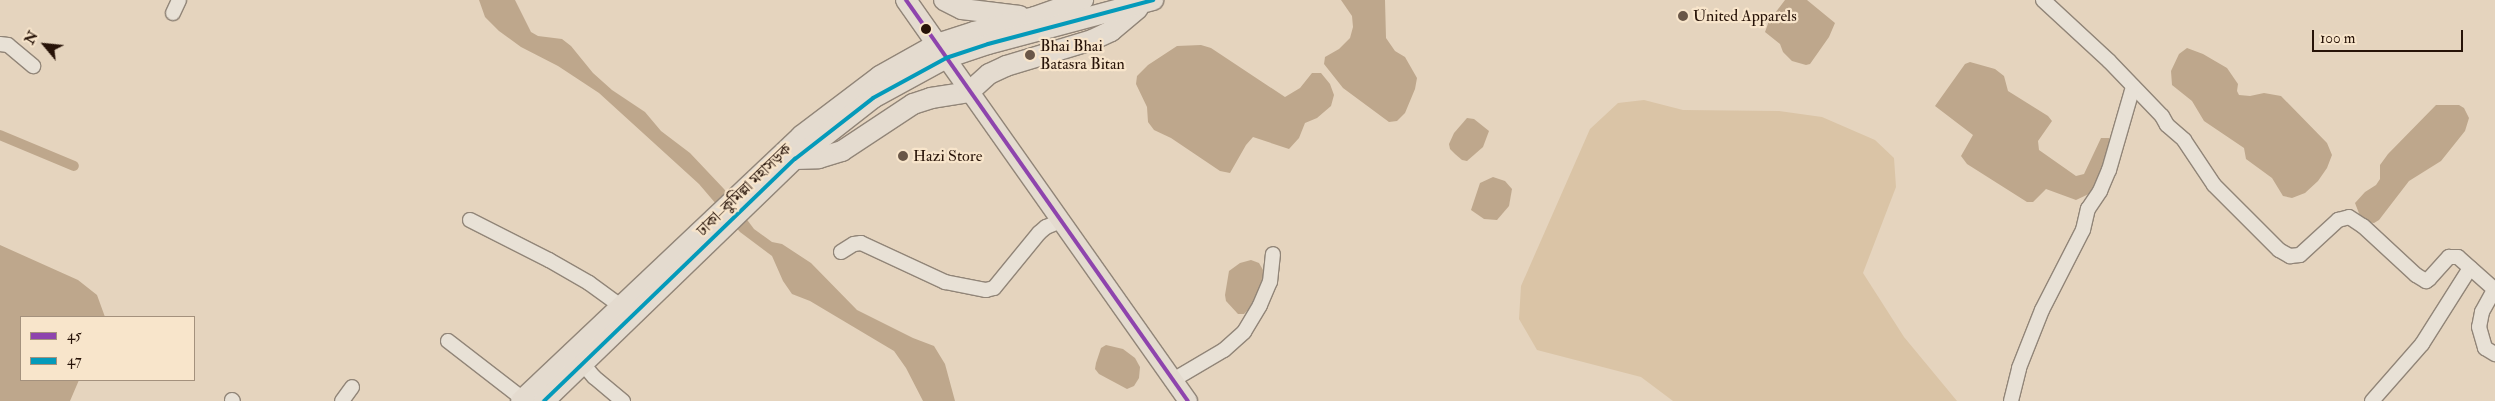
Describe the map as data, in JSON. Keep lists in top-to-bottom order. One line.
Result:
{"streets":{"highway":["ঢাকা–কুমিল্লা মহাসড়ক"]},"places":["United Apparels","Bhai Bhai Batasra Bitan","Hazi Store"],"lines":["transit line 45","transit line 47"],"legend":["45","47"],"scale_bar":"100 m","north":"top left"}
